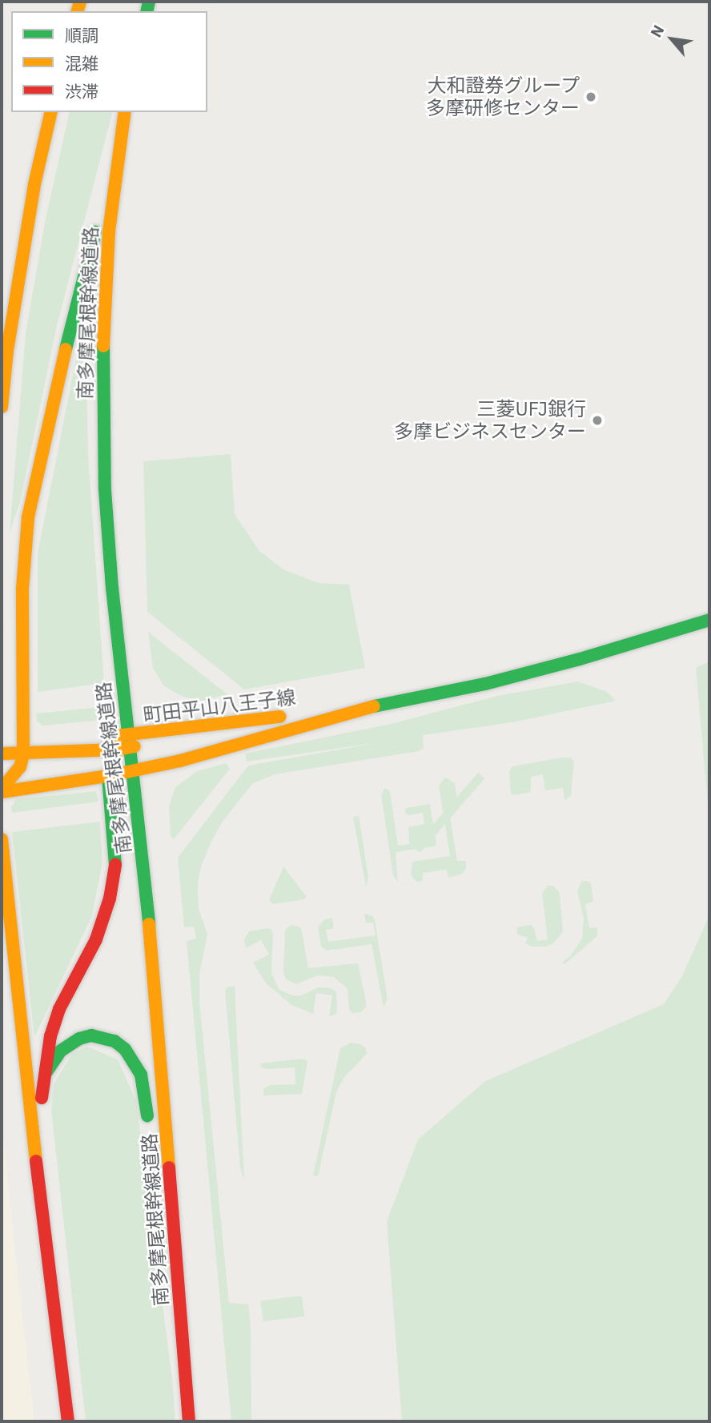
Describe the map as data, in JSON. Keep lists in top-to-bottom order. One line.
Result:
{"streets":{"main road":["南多摩尾根幹線道路","町田平山八王子線"]},"crossings":[["南多摩尾根幹線道路","町田平山八王子線"]],"places":["大和證券グループ 多摩研修センター","三菱UFJ銀行 多摩ビジネスセンター"],"legend":["順調","混雑","渋滞"],"north":"top left"}
